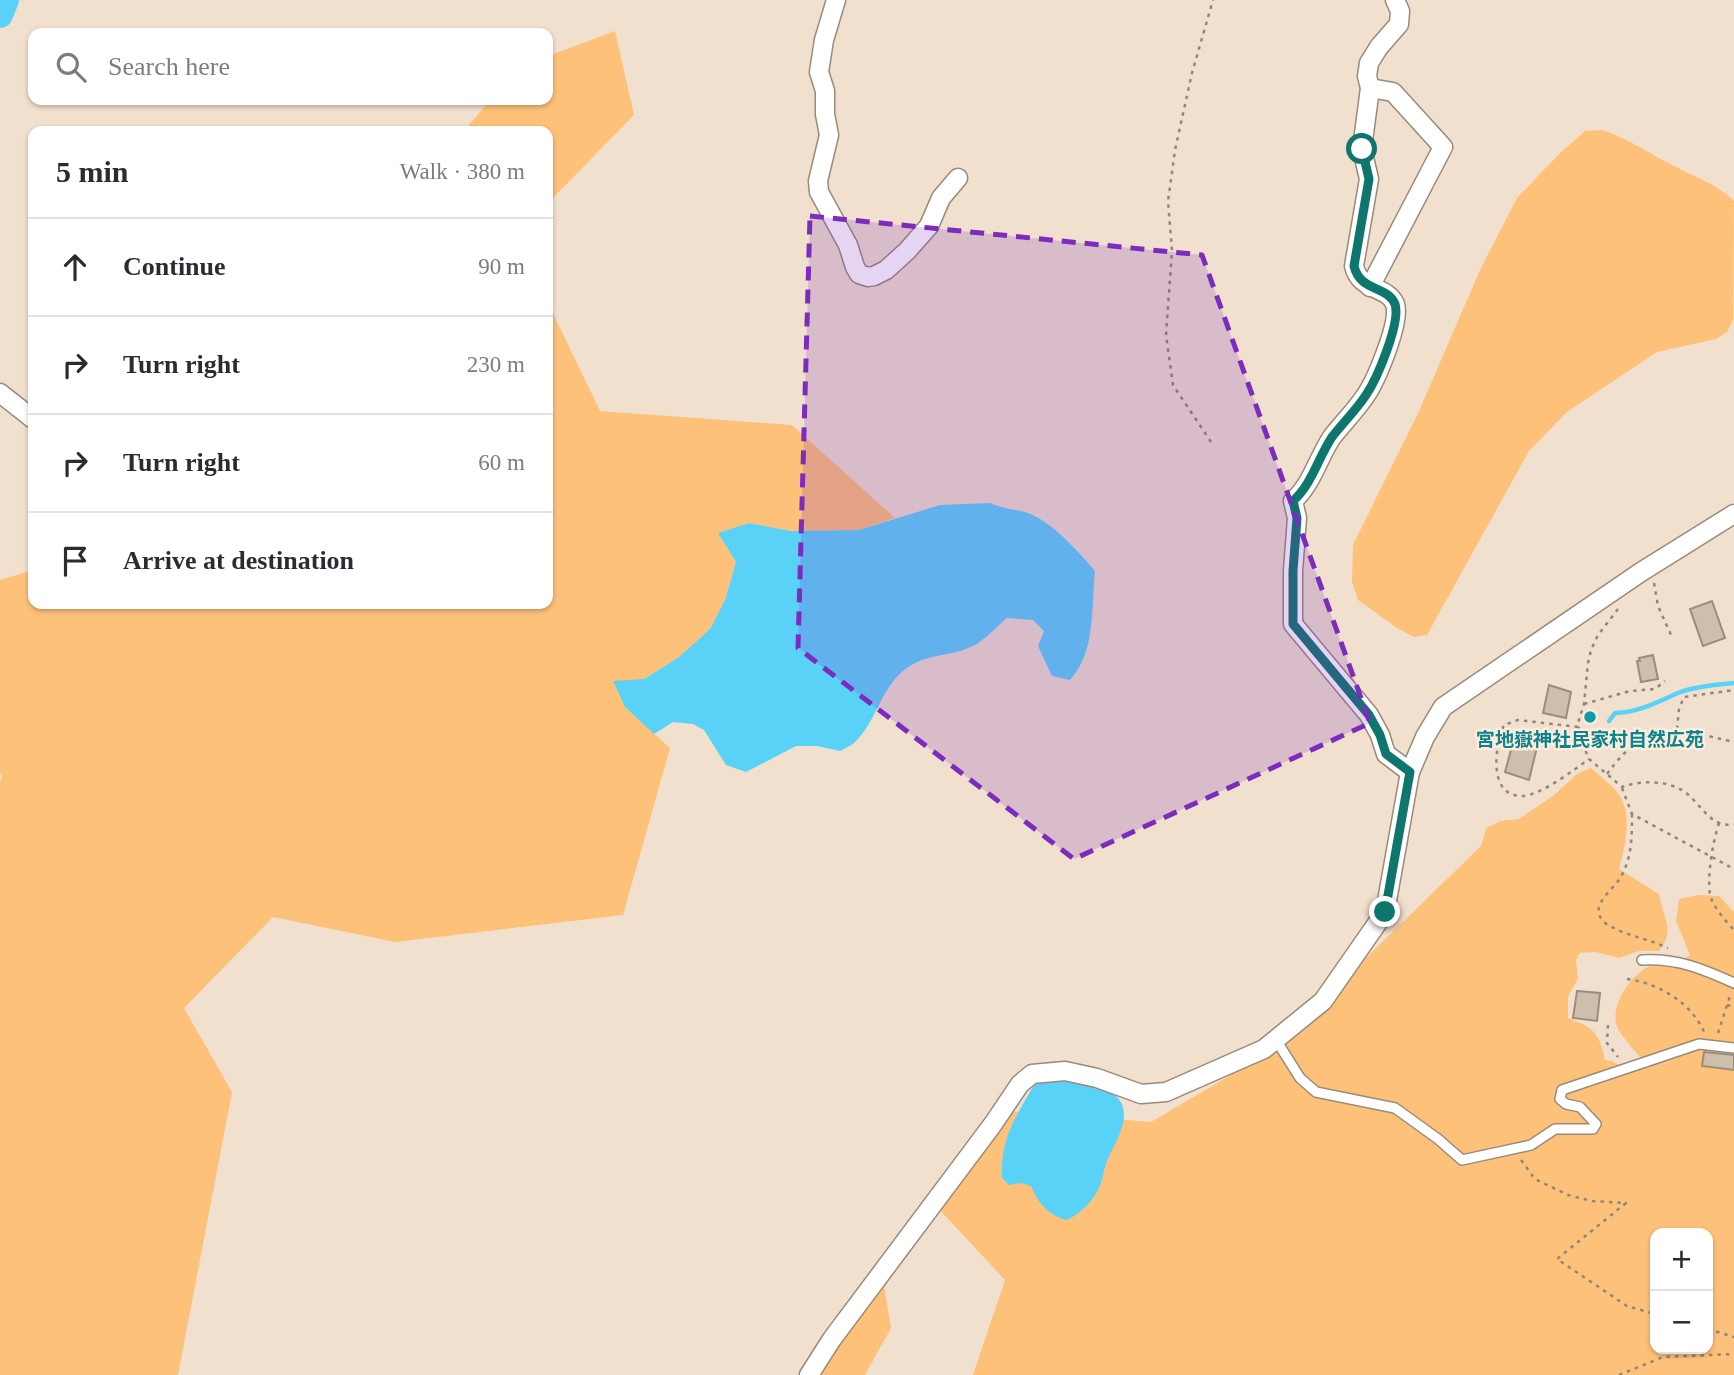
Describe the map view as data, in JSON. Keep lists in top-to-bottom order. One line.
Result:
{"places":["宮地嶽神社民家村自然広苑"],"page":{"search":"Search here","heading":["5 min","Walk · 380 m"],"list":[["Continue","90 m"],["Turn right","230 m"],["Turn right","60 m"],"Arrive at destination"],"map_buttons":["+","−"]}}
